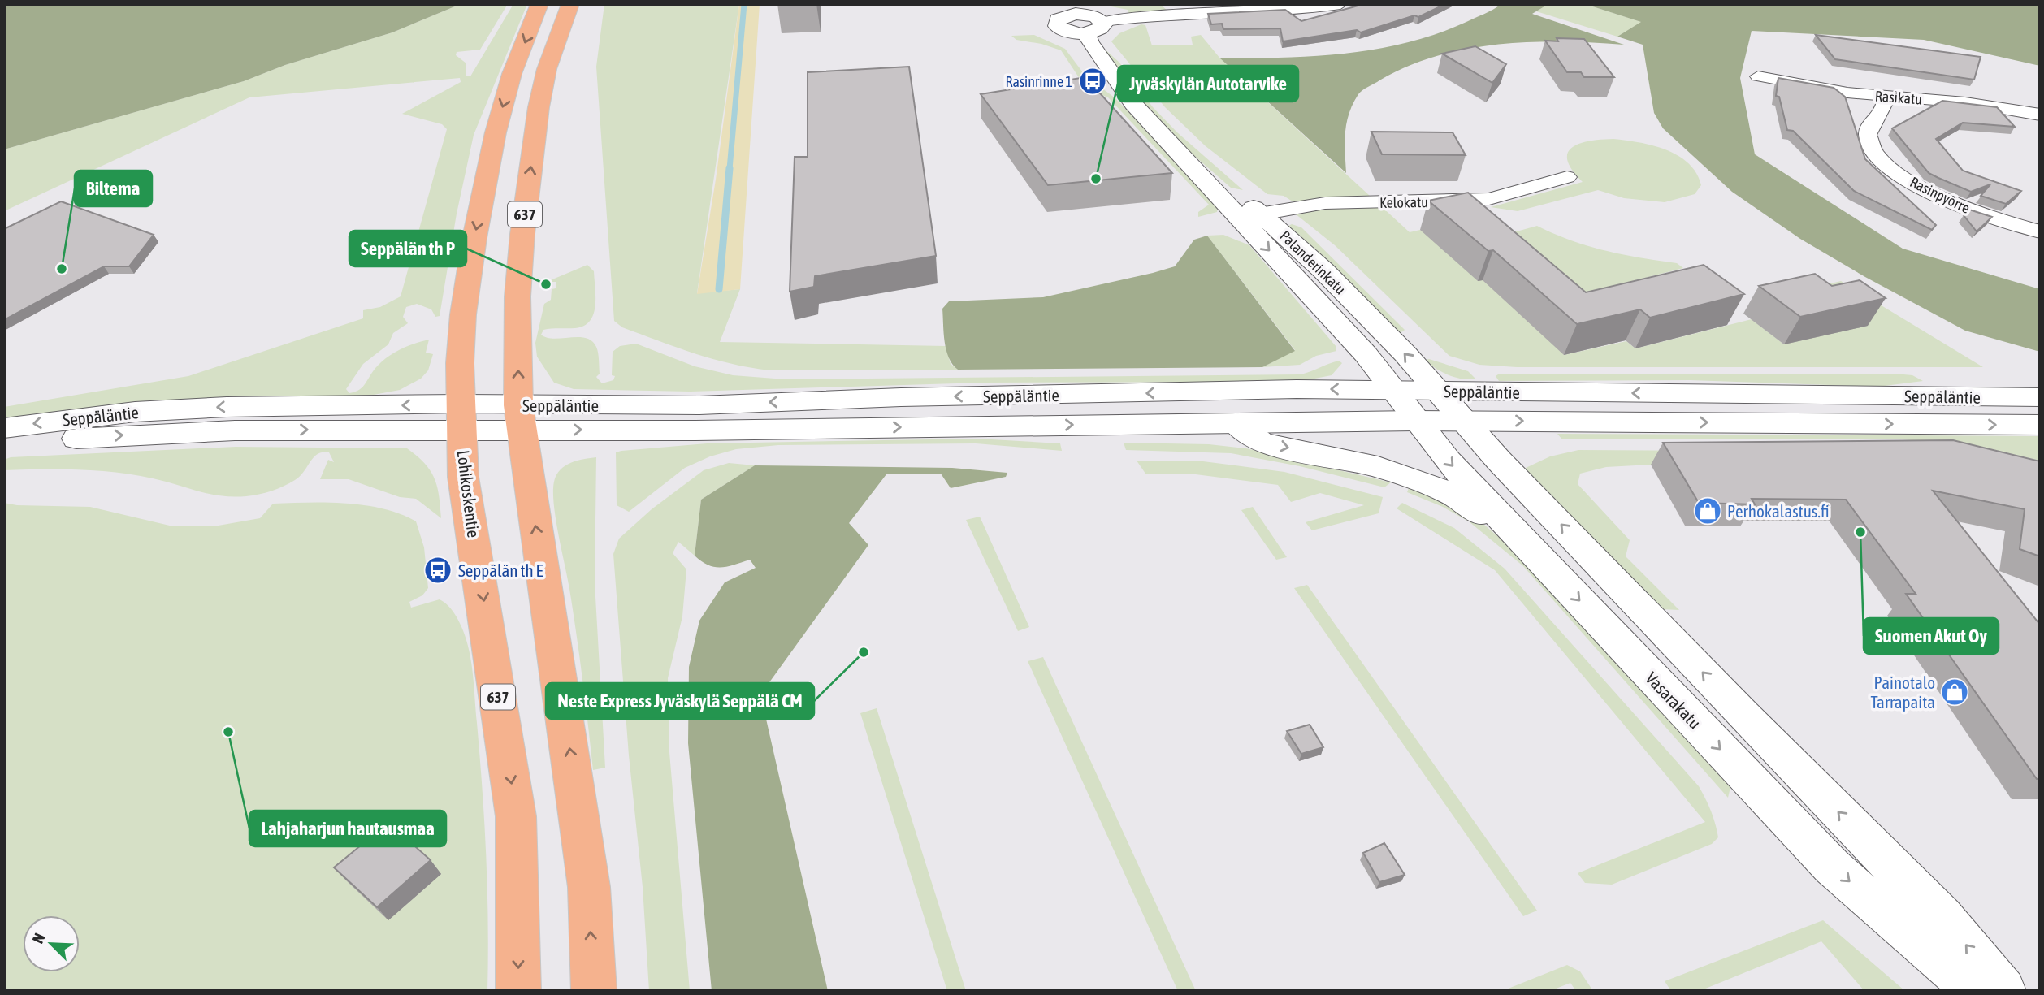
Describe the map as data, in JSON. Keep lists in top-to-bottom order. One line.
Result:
{"streets":{"main road":["637","Palanderinkatu","Seppäläntie","Lohikoskentie","Vasarakatu"],"street":["Rasikatu","Rasinpyörre","Kelokatu"]},"crossings":[["Rasikatu","Rasinpyörre"],["Kelokatu","Palanderinkatu"],["637","Seppäläntie"],["Palanderinkatu","Seppäläntie"],["Palanderinkatu","Vasarakatu"],["Seppäläntie","Lohikoskentie"],["Seppäläntie","Vasarakatu"]],"places":{"bus stop":["Rasinrinne 1","Seppälän th E"],"other":["Jyväskylän Autotarvike","Biltema","Seppälän th P","Suomen Akut Oy","Neste Express Jyväskylä Seppälä CM","Lahjaharjun hautausmaa"],"shop":["Perhokalastus.fi","Painotalo Tarrapaita"]},"north":"top left"}
